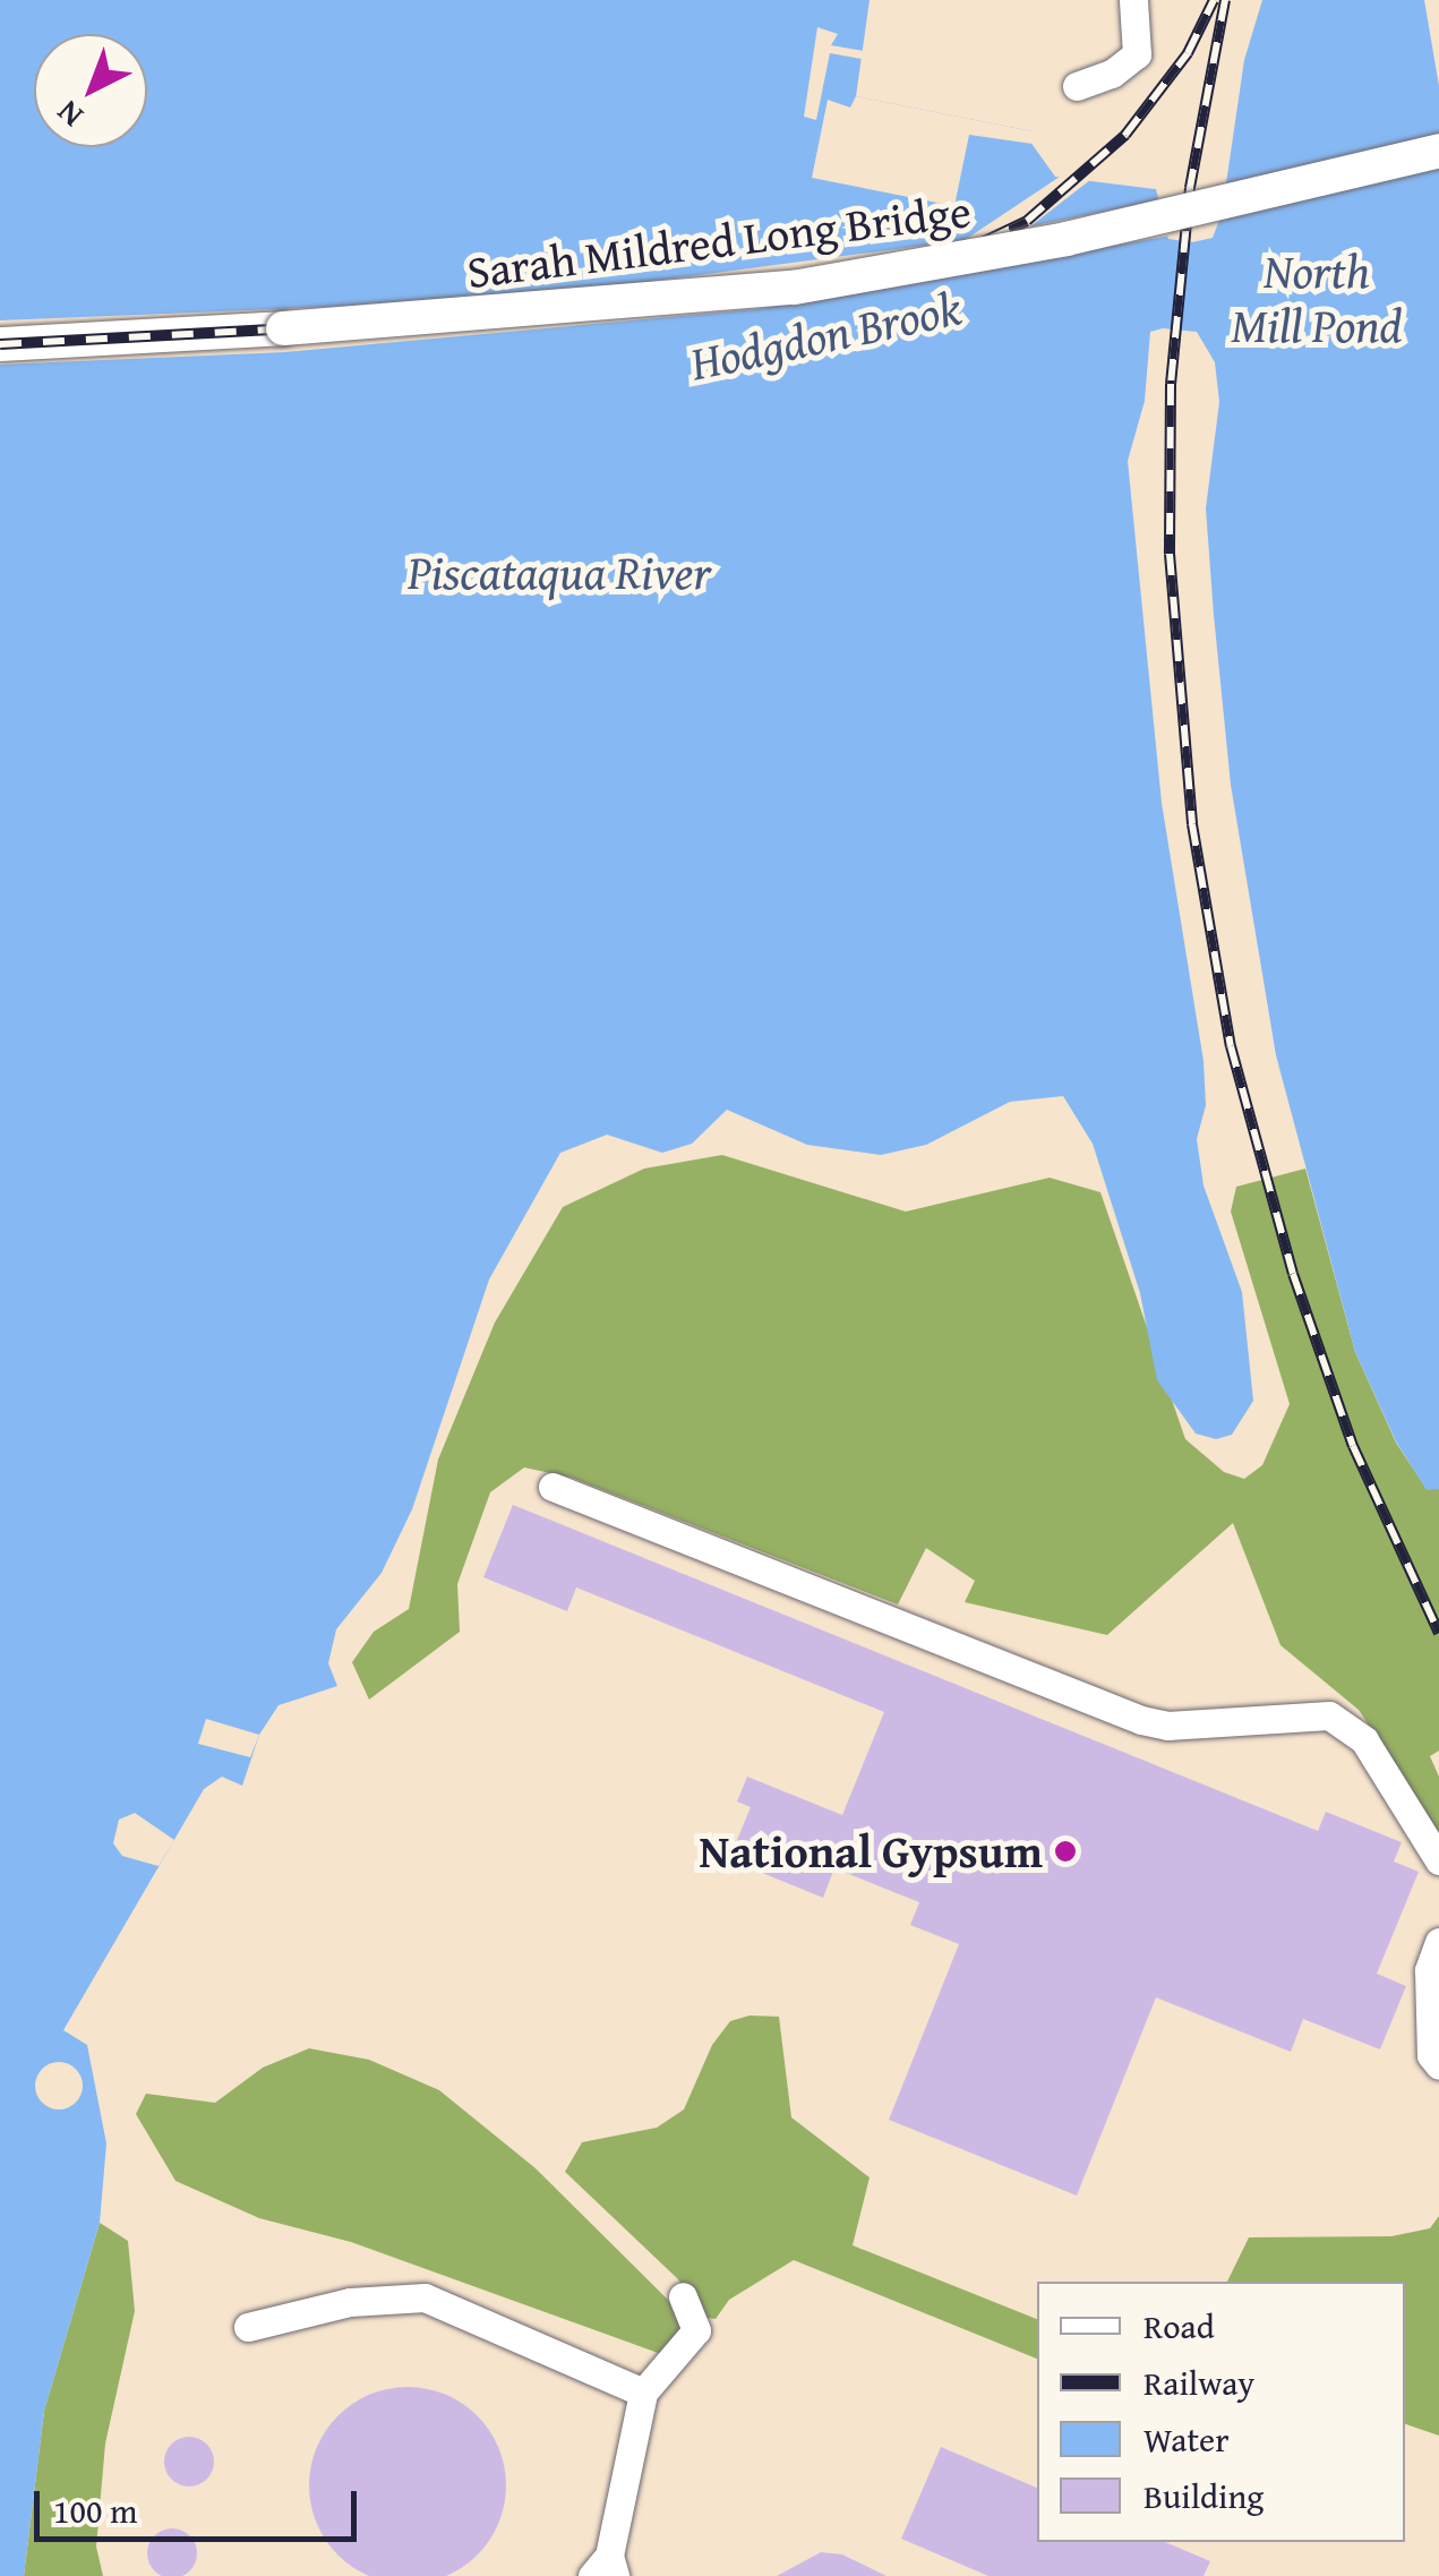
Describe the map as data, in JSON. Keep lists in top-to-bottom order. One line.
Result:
{"streets":{"main road":["Sarah Mildred Long Bridge"]},"water":["North Mill Pond","Hodgdon Brook","Piscataqua River"],"places":["National Gypsum"],"legend":["Road","Railway","Water","Building"],"scale_bar":"100 m","north":"bottom left"}
